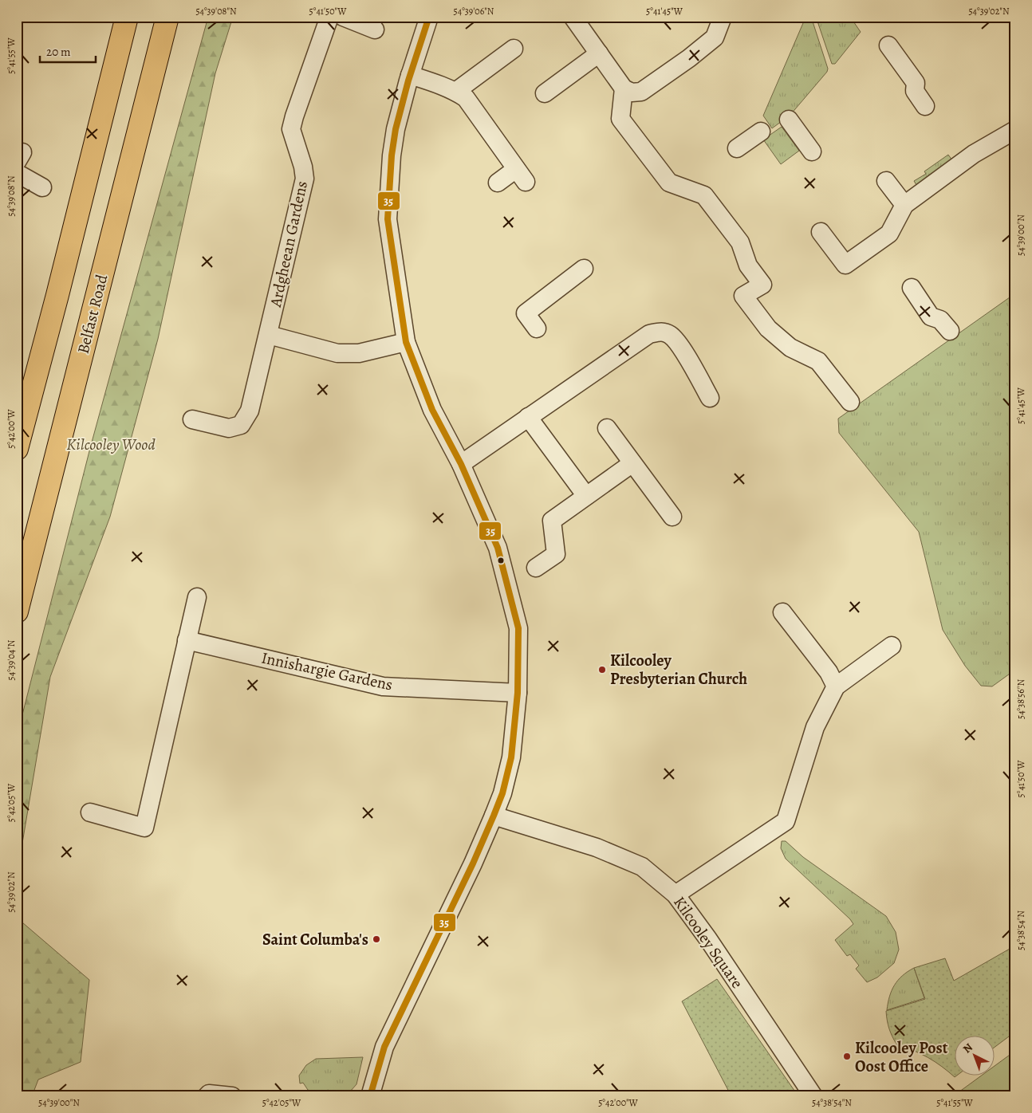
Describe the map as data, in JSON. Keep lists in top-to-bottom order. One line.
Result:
{"streets":{"highway":["Belfast Road"],"street":["Ardgheean Gardens","Innishargie Gardens","Kilcooley Square"]},"parks":["Kilcooley Wood"],"places":["Kilcooley Presbyterian Church","Saint Columba's","Kilcooley Post Oost Office"],"lines":["transit line 35"],"scale_bar":"20 m","north":"top left","coordinates":["54°39'08\"N","5°41'50\"W","54°39'06\"N","5°41'45\"W","54°39'02\"N","5°41'55\"W","54°39'00\"N","5°42'00\"W","54°39'04\"N","54°38'56\"N","5°42'05\"W","54°38'54\"N"]}
